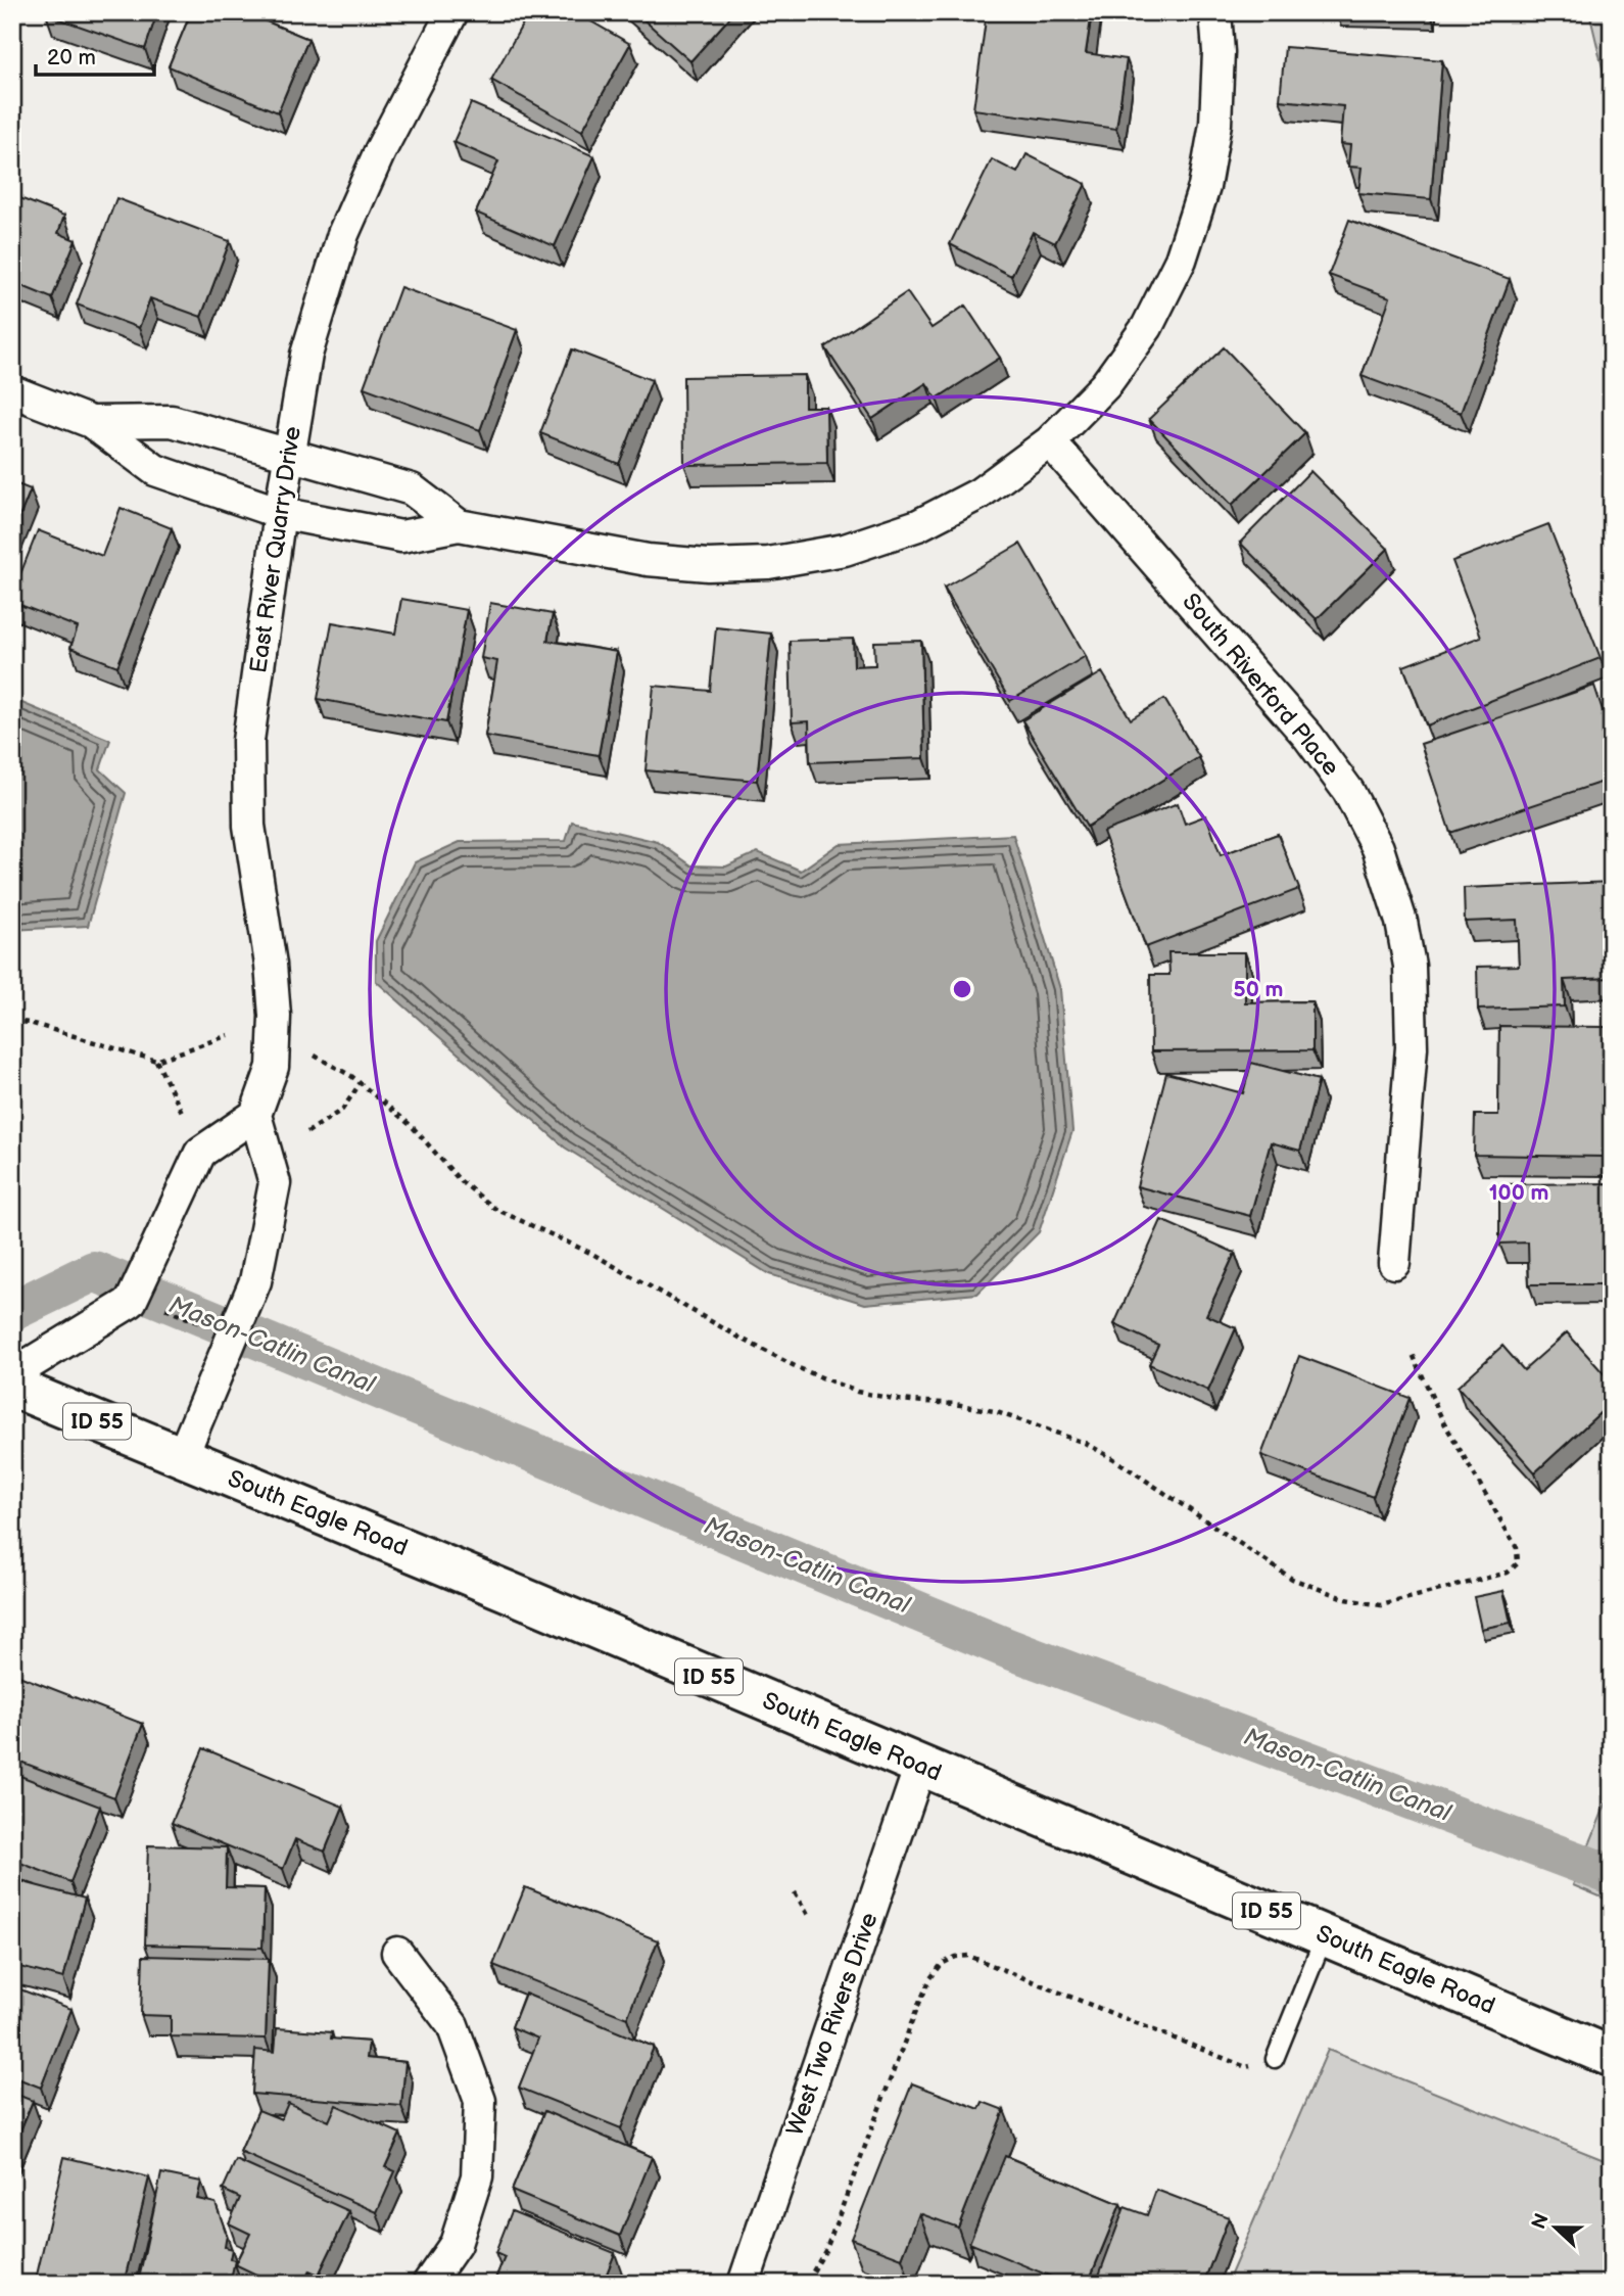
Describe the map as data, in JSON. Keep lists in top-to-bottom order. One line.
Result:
{"streets":{"highway":["ID 55","South Eagle Road"],"street":["East River Quarry Drive","South Riverford Place","West Two Rivers Drive"]},"crossings":[["South Eagle Road","West Two Rivers Drive"]],"water":["Mason-Catlin Canal"],"scale_bar":"20 m","north":"left","rings":["50 m","100 m"]}
